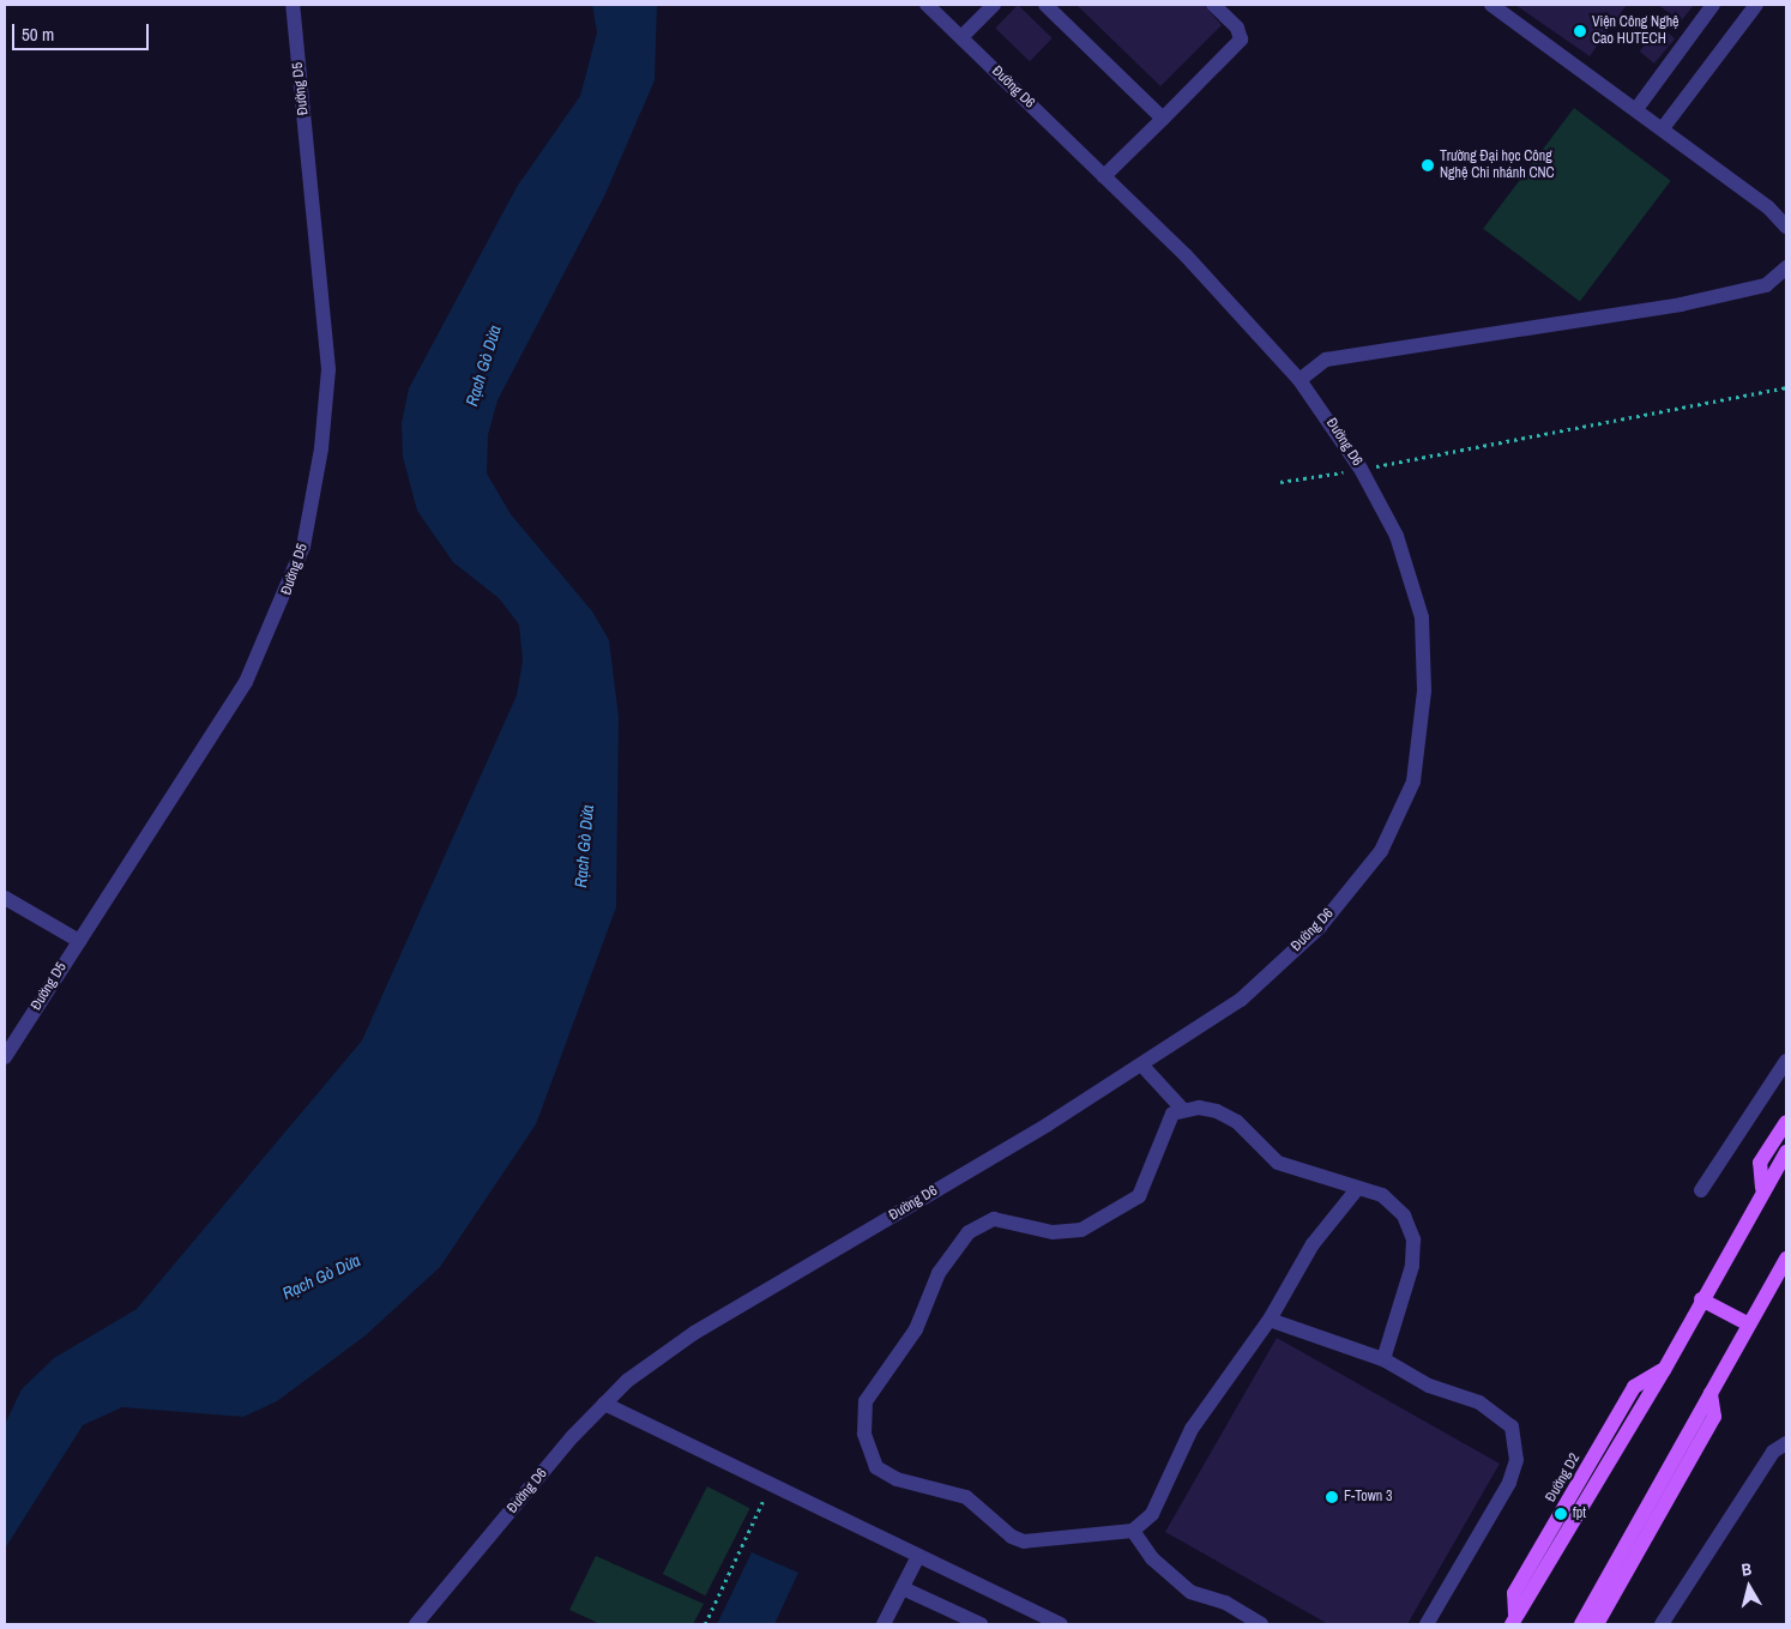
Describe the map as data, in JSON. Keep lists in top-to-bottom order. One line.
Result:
{"streets":{"main road":["Đường D2"],"street":["Đường D6","Đường D5"]},"water":["Rạch Gò Dừa"],"places":["Viện Công Nghệ Cao HUTECH","Trường Đại học Công Nghệ Chi nhánh CNC","F-Town 3","fpt"],"scale_bar":"50 m","north":"top"}
